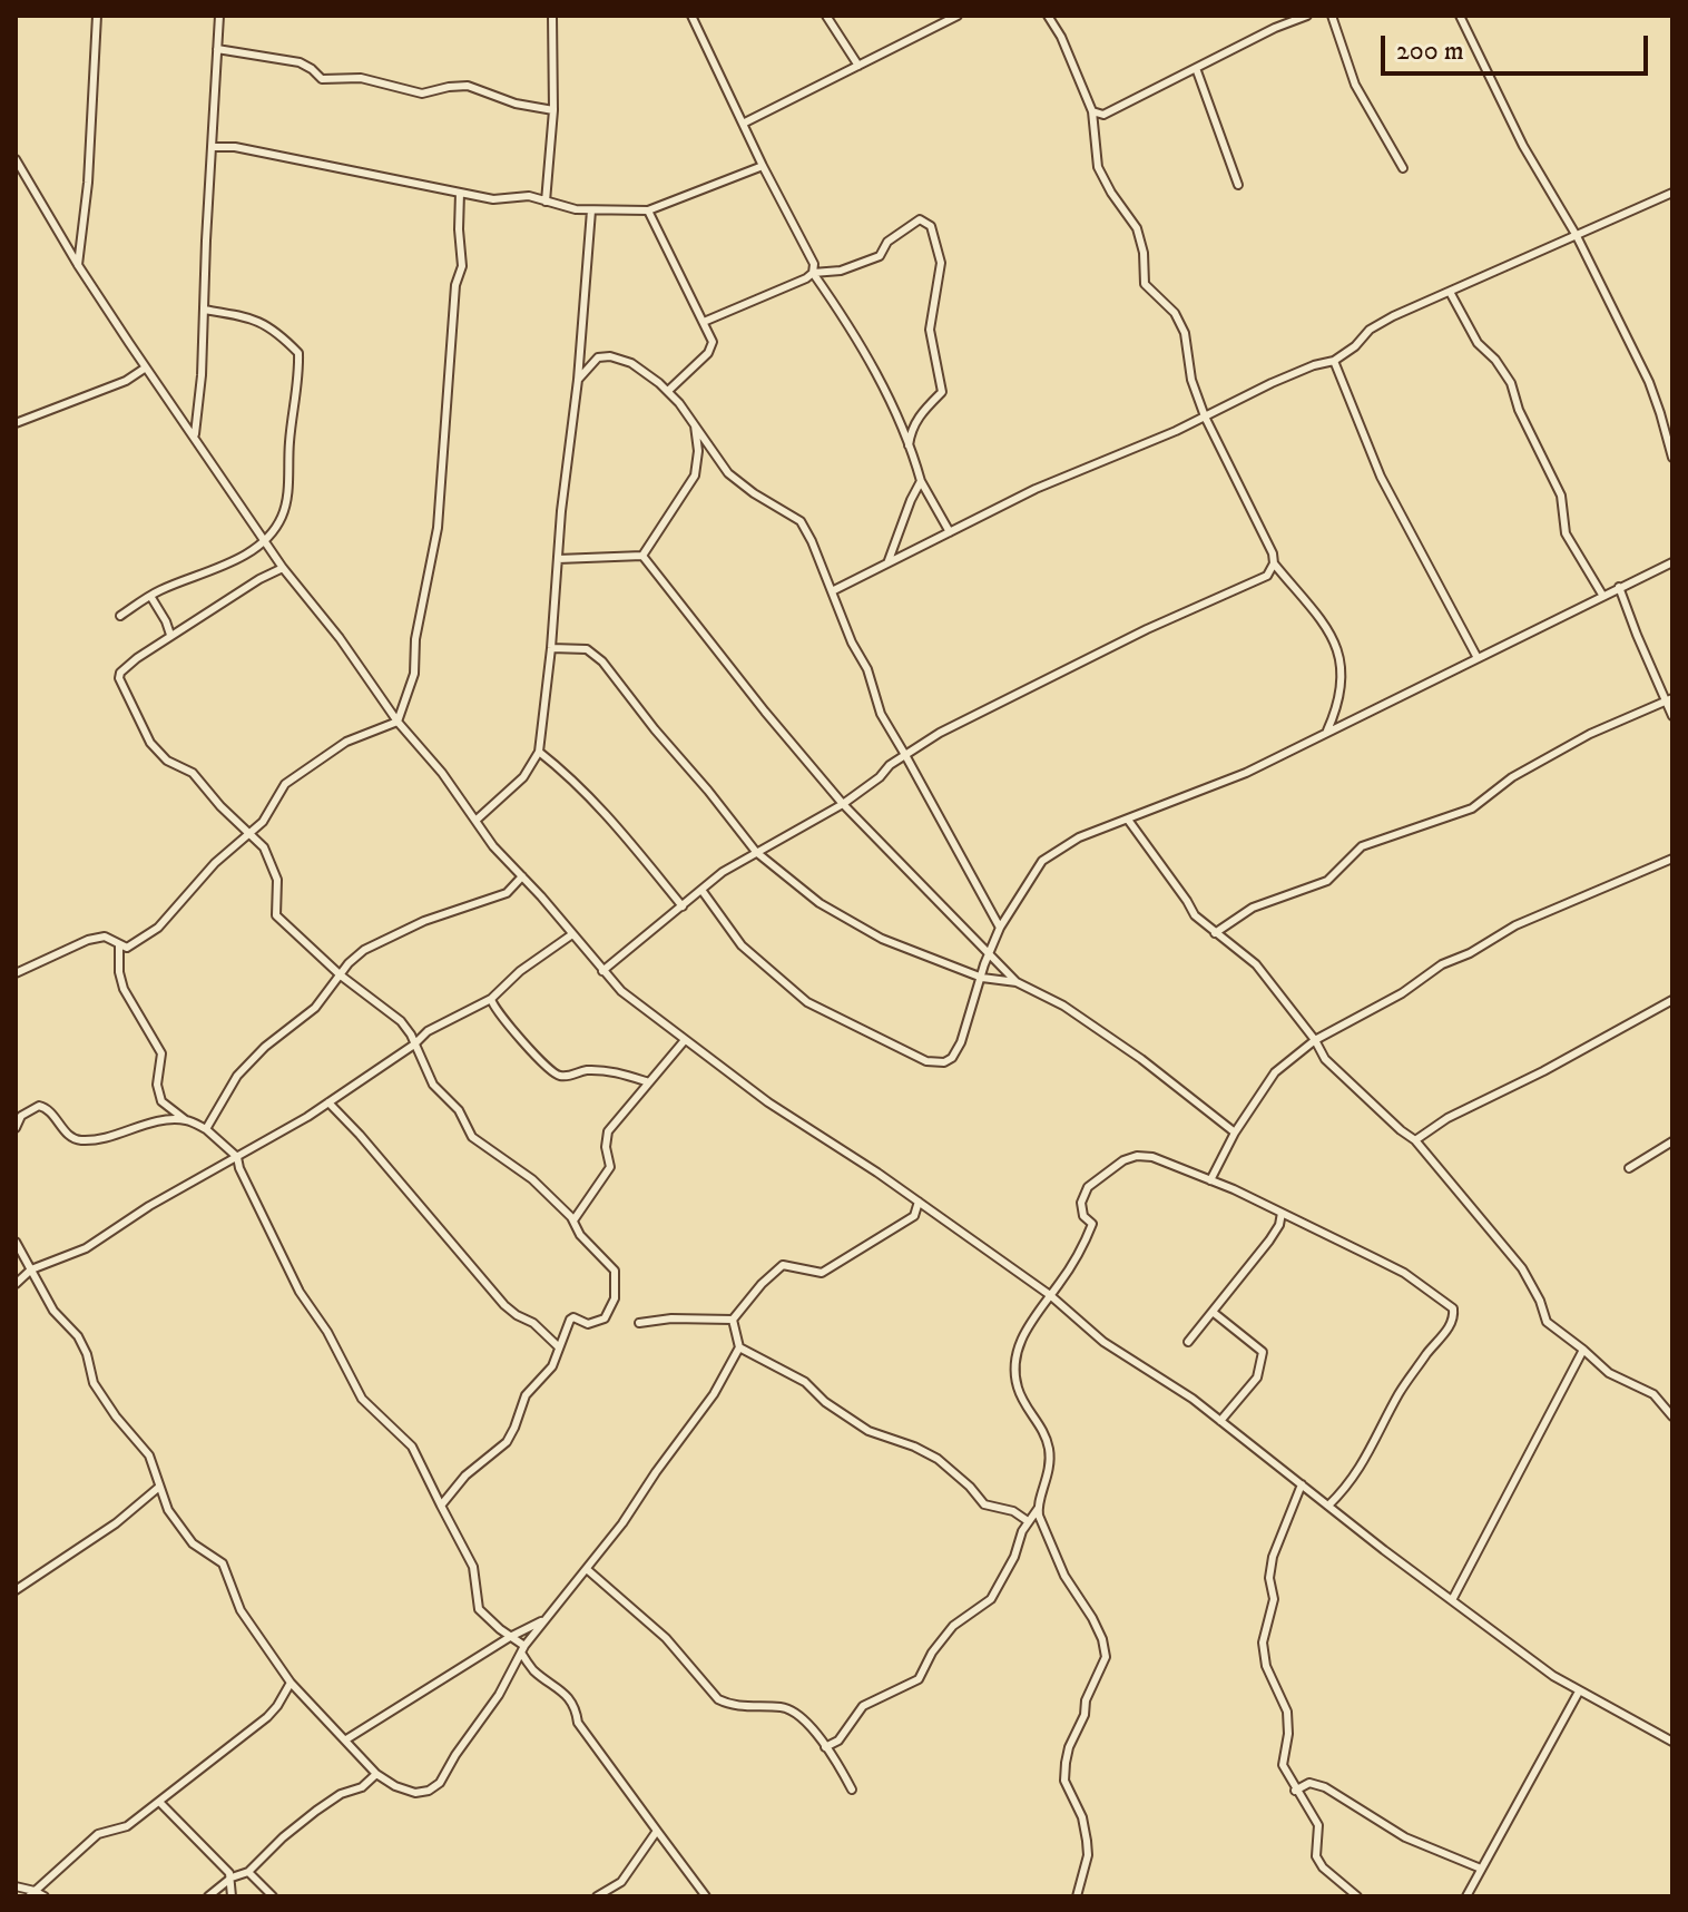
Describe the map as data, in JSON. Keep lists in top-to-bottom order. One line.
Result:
{"scale_bar":"200 m"}
